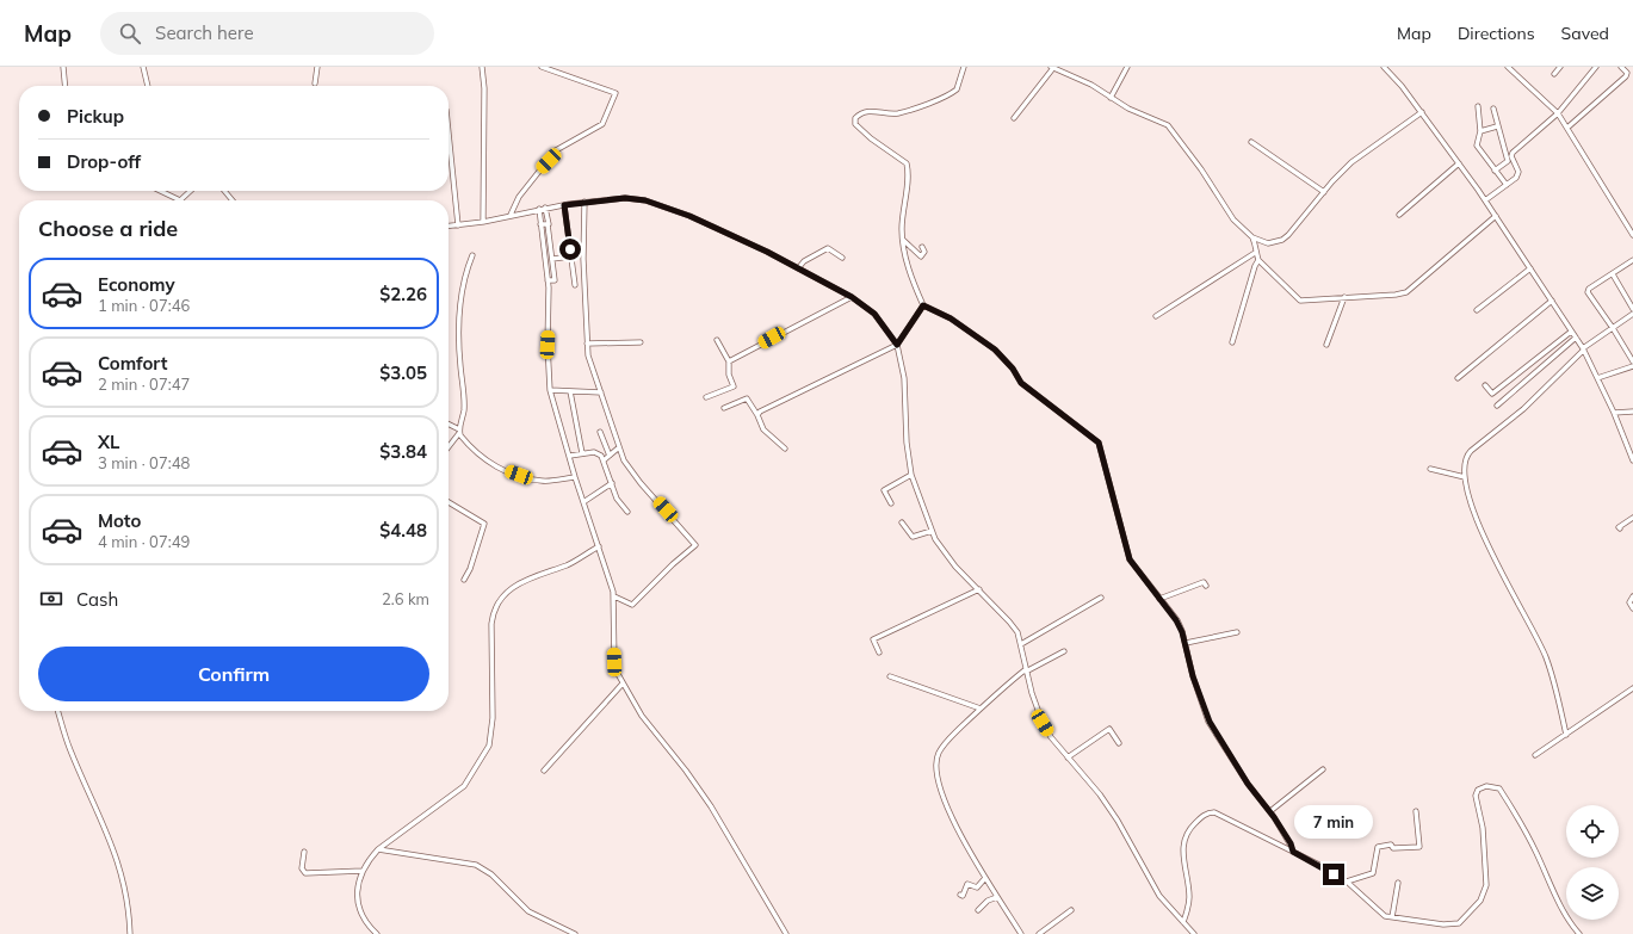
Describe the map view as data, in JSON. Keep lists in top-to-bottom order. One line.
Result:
{"page":{"header":"Map","search":"Search here","nav":["Map","Directions","Saved"],"banner":["Pickup","Drop-off"],"heading":"Choose a ride","list":[{"name":"Economy","note":"1 min · 07:46","value":"$2.26"},{"name":"Comfort","note":"2 min · 07:47","value":"$3.05"},{"name":"XL","note":"3 min · 07:48","value":"$3.84"},{"name":"Moto","note":"4 min · 07:49","value":"$4.48"}],"pay":["Cash","2.6 km"],"buttons":"Confirm","bubble":"7 min"}}
